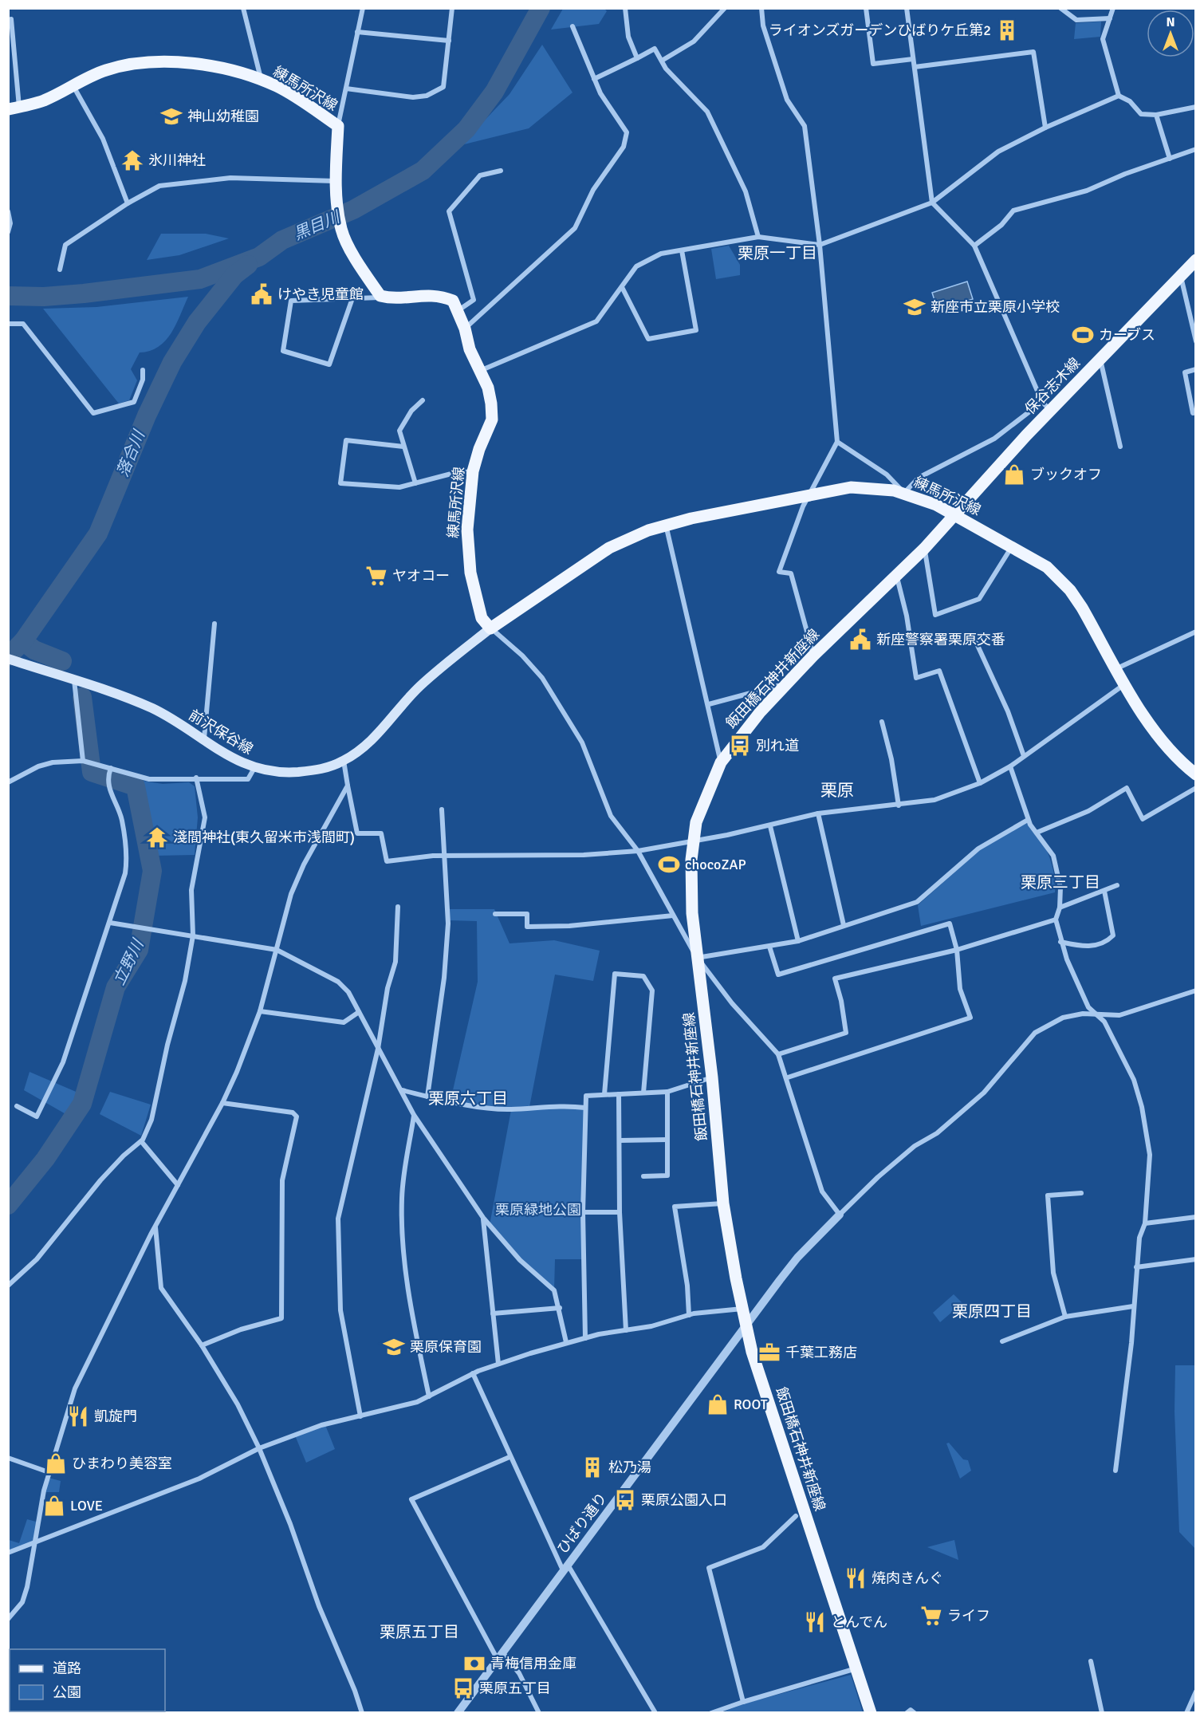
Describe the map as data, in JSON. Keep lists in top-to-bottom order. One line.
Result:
{"streets":{"main road":["練馬所沢線","保谷志木線","飯田橋石神井新座線","前沢保谷線"],"street":["ひばり通り"]},"crossings":[["練馬所沢線","保谷志木線"],["練馬所沢線","飯田橋石神井新座線"],["練馬所沢線","前沢保谷線"],["保谷志木線","飯田橋石神井新座線"],["飯田橋石神井新座線","ひばり通り"]],"districts":["栗原一丁目","栗原","栗原三丁目","栗原六丁目","栗原四丁目","栗原五丁目"],"water":["黒目川","落合川","立野川"],"parks":["栗原緑地公園"],"places":{"building":["ライオンズガーデンひばりケ丘第2","松乃湯"],"school or university":["神山幼稚園","新座市立栗原小学校","栗原保育園"],"temple":["氷川神社","淺間神社(東久留米市浅間町)"],"public building":["けやき児童館","新座警察署栗原交番"],"sports":["カーブス","chocoZAP"],"shop":["ブックオフ","ROOT","ひまわり美容室","LOVE"],"supermarket":["ヤオコー","ライフ"],"bus stop":["別れ道","栗原公園入口","栗原五丁目"],"office":["千葉工務店"],"restaurant":["凱旋門","焼肉きんぐ","とんでん"],"bank":["青梅信用金庫"]},"legend":["道路","公園"],"north":"top"}
